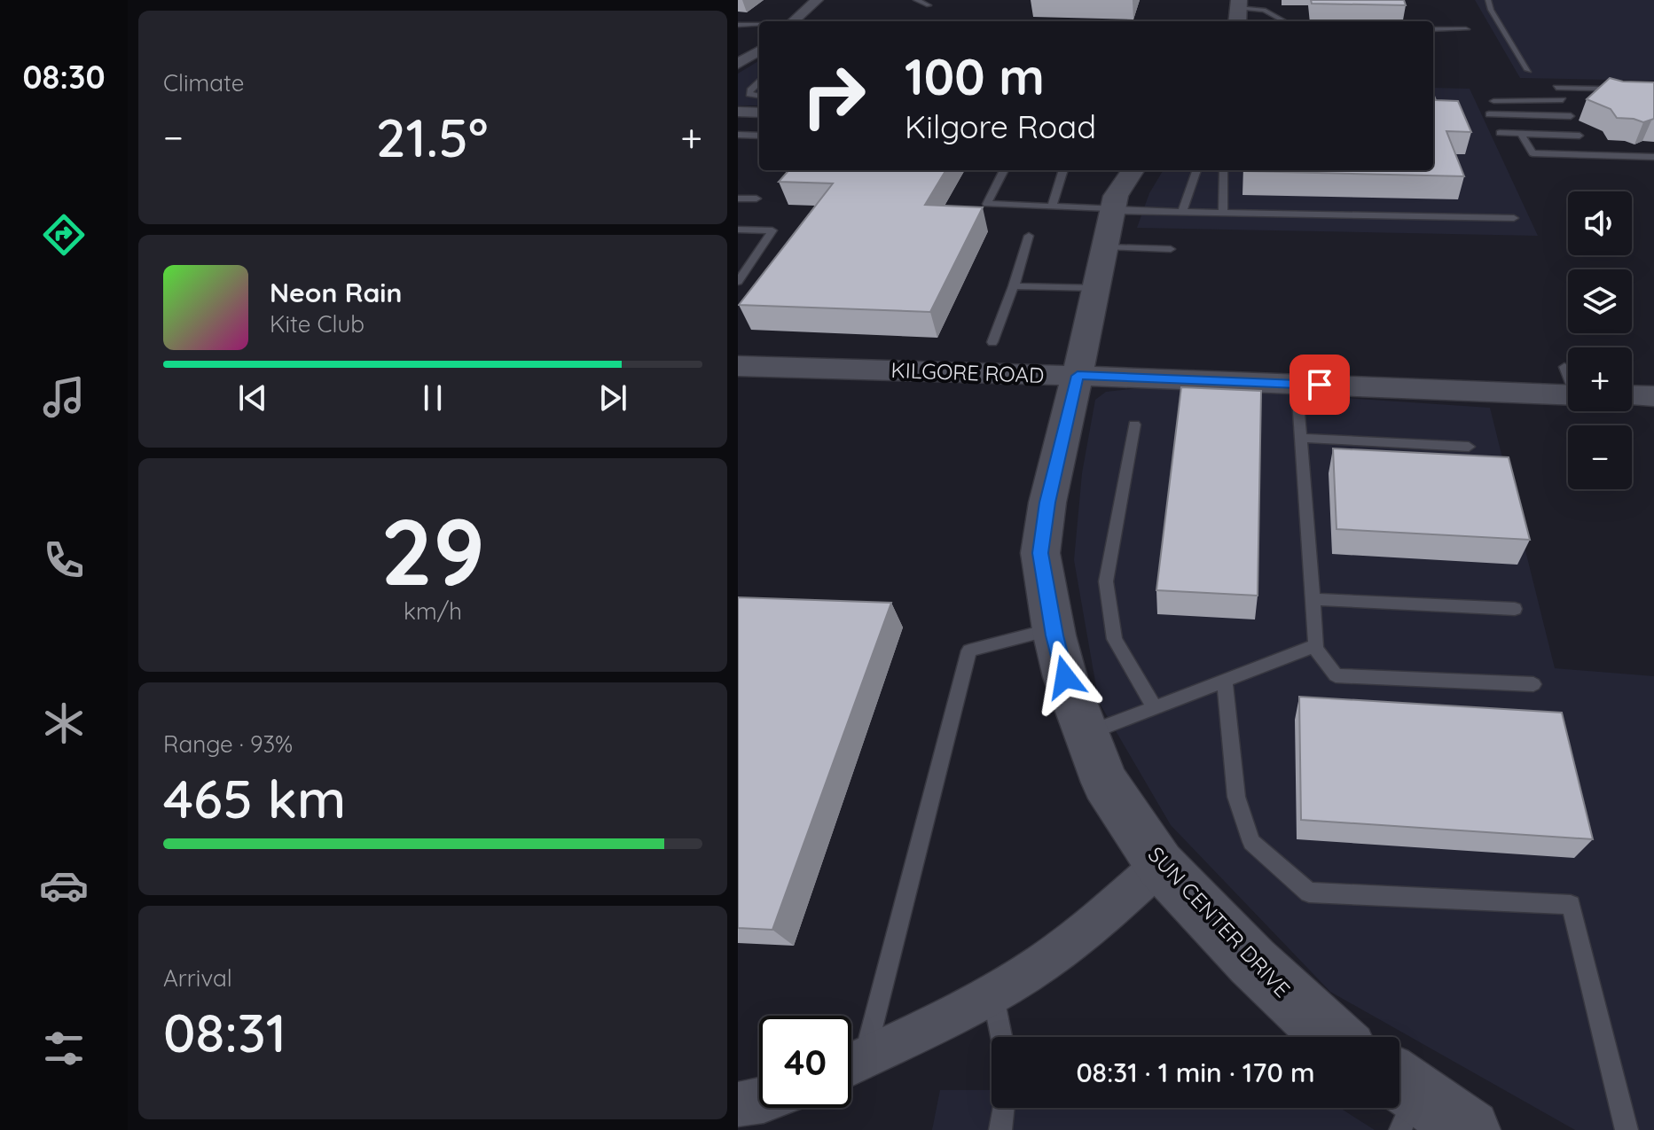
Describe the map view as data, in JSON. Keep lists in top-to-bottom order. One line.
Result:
{"streets":{"street":["KILGORE ROAD","SUN CENTER DRIVE"]},"crossings":[["KILGORE ROAD","SUN CENTER DRIVE"]],"page":{"tabs":"08:30","tile":["Climate",["29","km/h"],["Range · 93%","465 km"],["Arrival","08:31"]],"turn":["100 m","Kilgore Road"],"heat":["−","21.5°","+"],"map_buttons":["+","−"],"song":["Neon Rain","Kite Club"],"limit":"40","trip":"08:31 · 1 min · 170 m"}}
